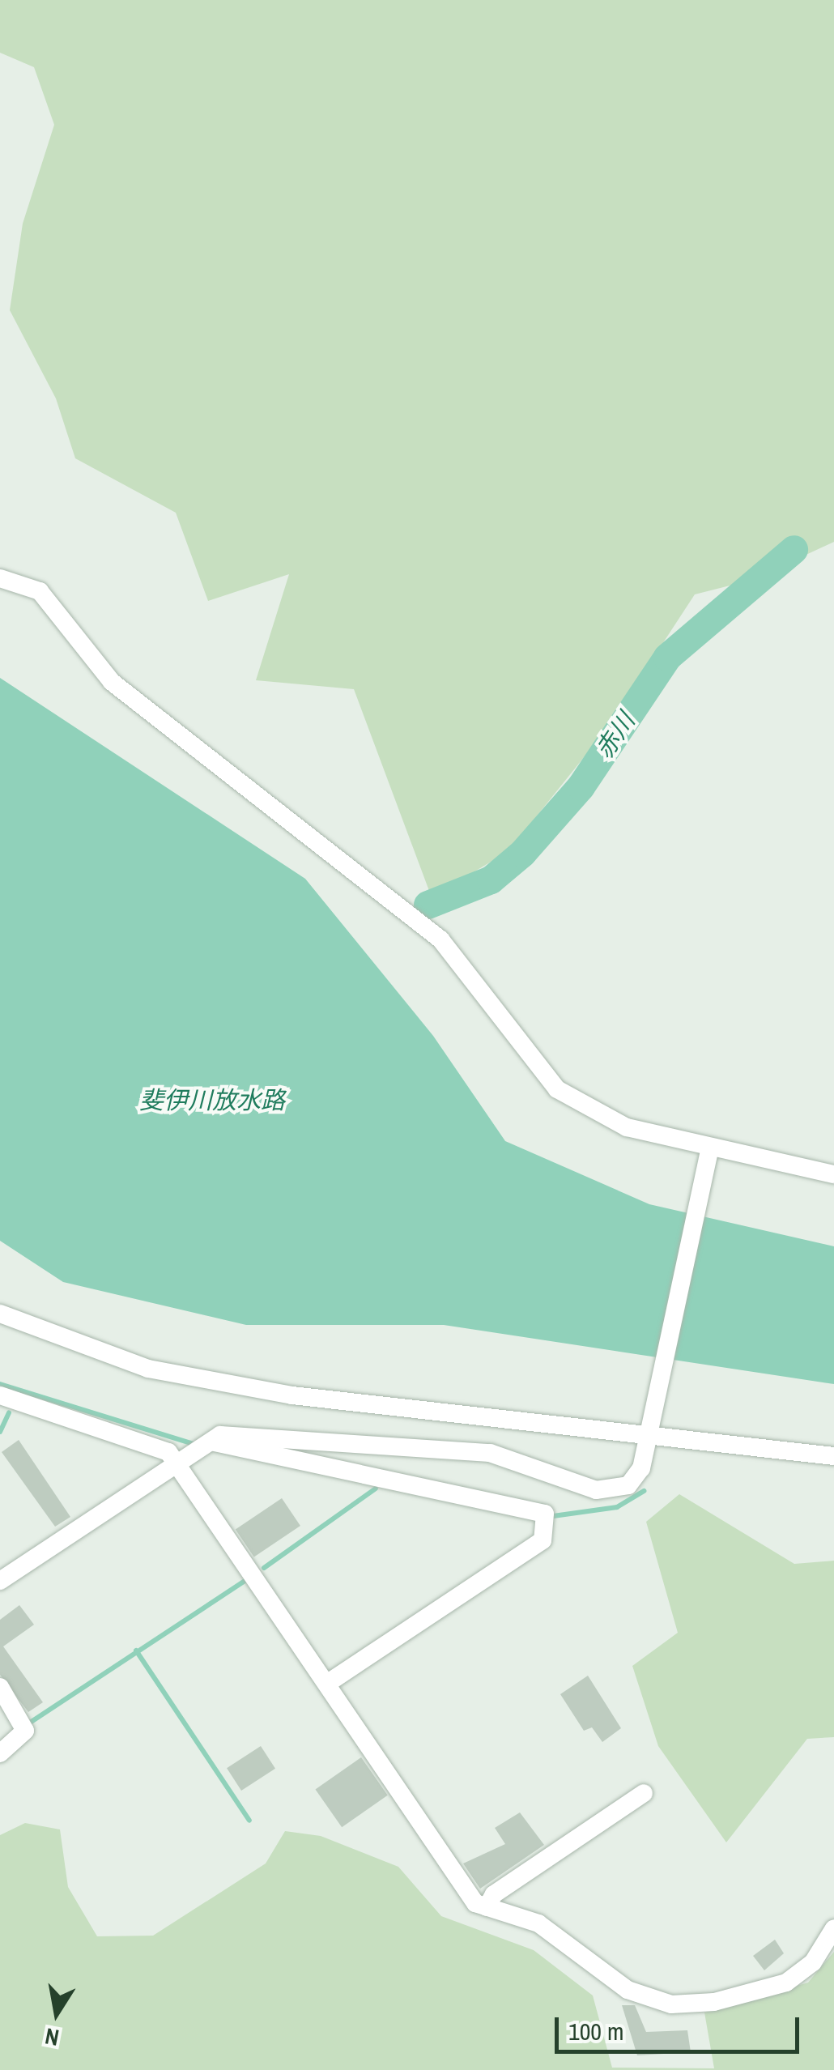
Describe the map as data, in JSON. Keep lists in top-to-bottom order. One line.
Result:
{"water":["赤川","斐伊川放水路"],"scale_bar":"100 m","north":"bottom"}
